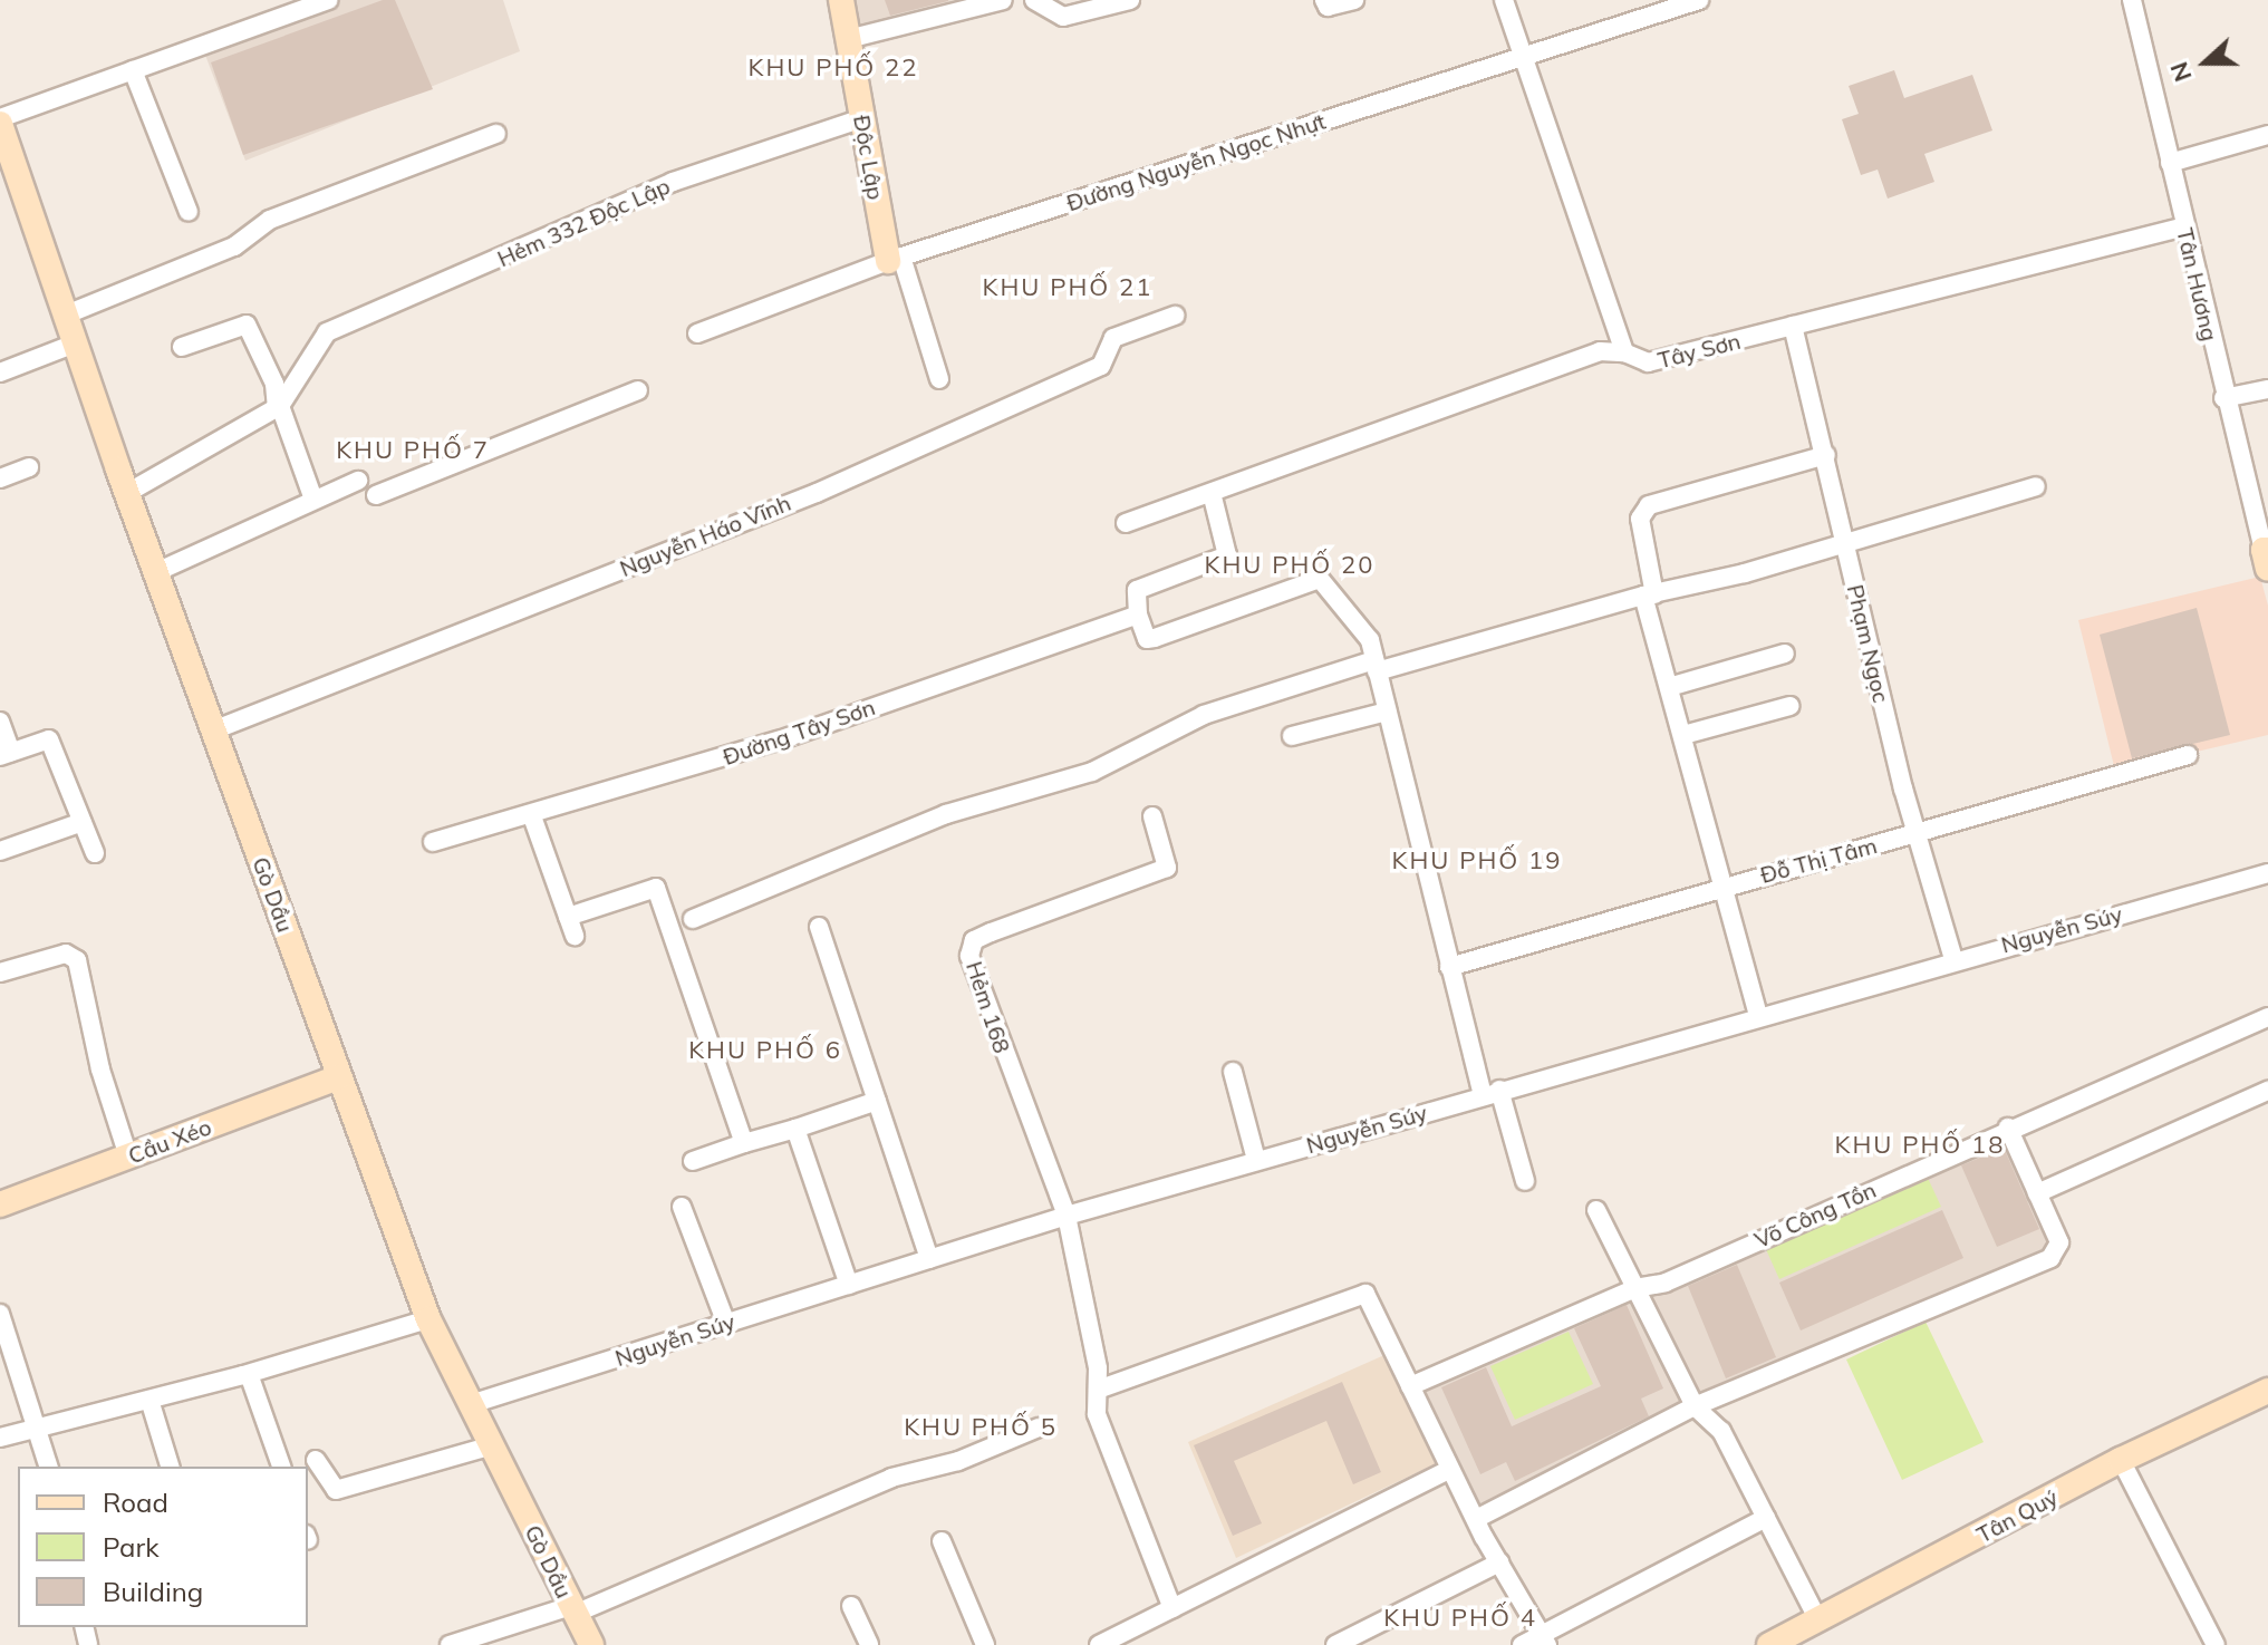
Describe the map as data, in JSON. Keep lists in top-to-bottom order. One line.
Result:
{"streets":{"street":["Độc Lập","Đường Nguyễn Ngọc Nhựt","Hẻm 332 Độc Lập","Tân Hương","Tây Sơn","Nguyễn Háo Vĩnh","Phạm Ngọc","Đường Tây Sơn","Đỗ Thị Tâm","Gò Dầu","Nguyễn Súy","Hẻm 168","Cầu Xéo","Võ Công Tồn","Tân Quý"]},"crossings":[["Độc Lập","Đường Nguyễn Ngọc Nhựt"],["Độc Lập","Hẻm 332 Độc Lập"],["Tân Hương","Tây Sơn"],["Tây Sơn","Phạm Ngọc"],["Nguyễn Háo Vĩnh","Gò Dầu"],["Phạm Ngọc","Đỗ Thị Tâm"],["Phạm Ngọc","Nguyễn Súy"],["Gò Dầu","Nguyễn Súy"],["Gò Dầu","Cầu Xéo"],["Nguyễn Súy","Hẻm 168"]],"districts":["KHU PHỐ 22","KHU PHỐ 21","KHU PHỐ 7","KHU PHỐ 20","KHU PHỐ 19","KHU PHỐ 6","KHU PHỐ 18","KHU PHỐ 5","KHU PHỐ 4"],"legend":["Road","Park","Building"],"north":"left"}
